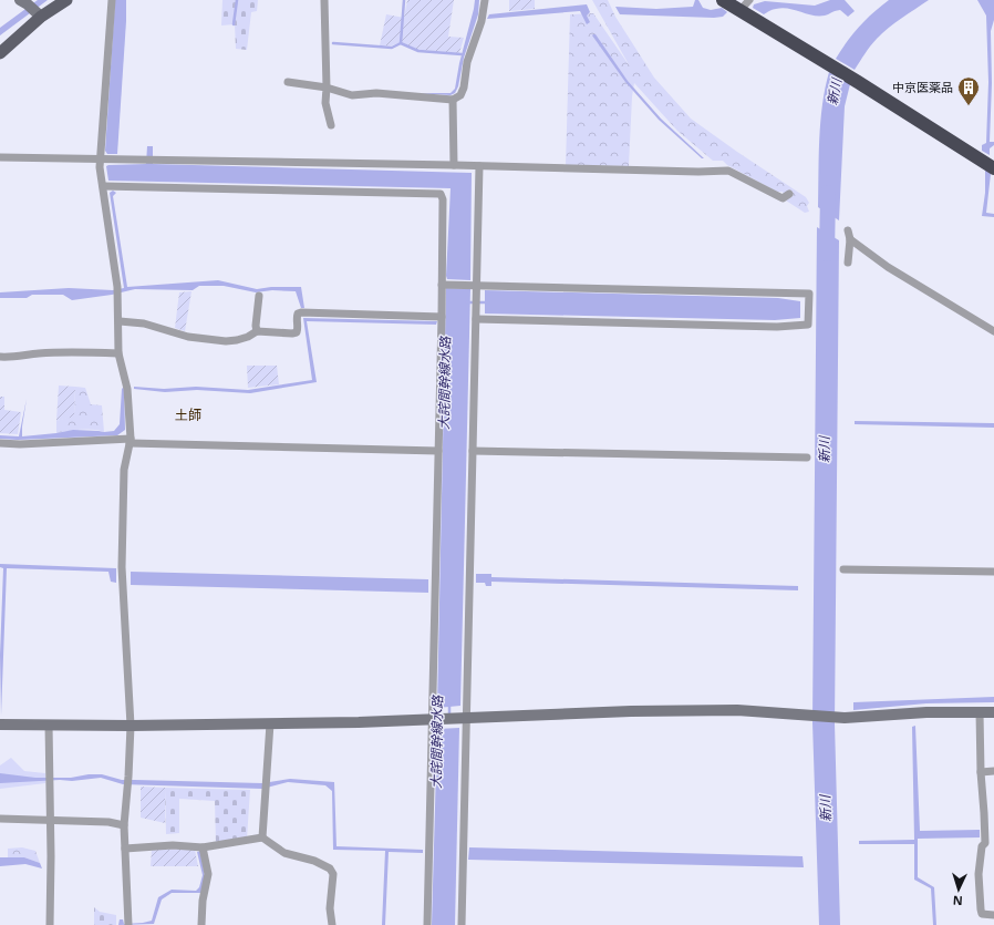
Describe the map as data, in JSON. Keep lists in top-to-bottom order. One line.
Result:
{"districts":["土師"],"water":["新川","大詫間幹線水路"],"places":{"building":["中京医薬品"]},"north":"bottom"}
